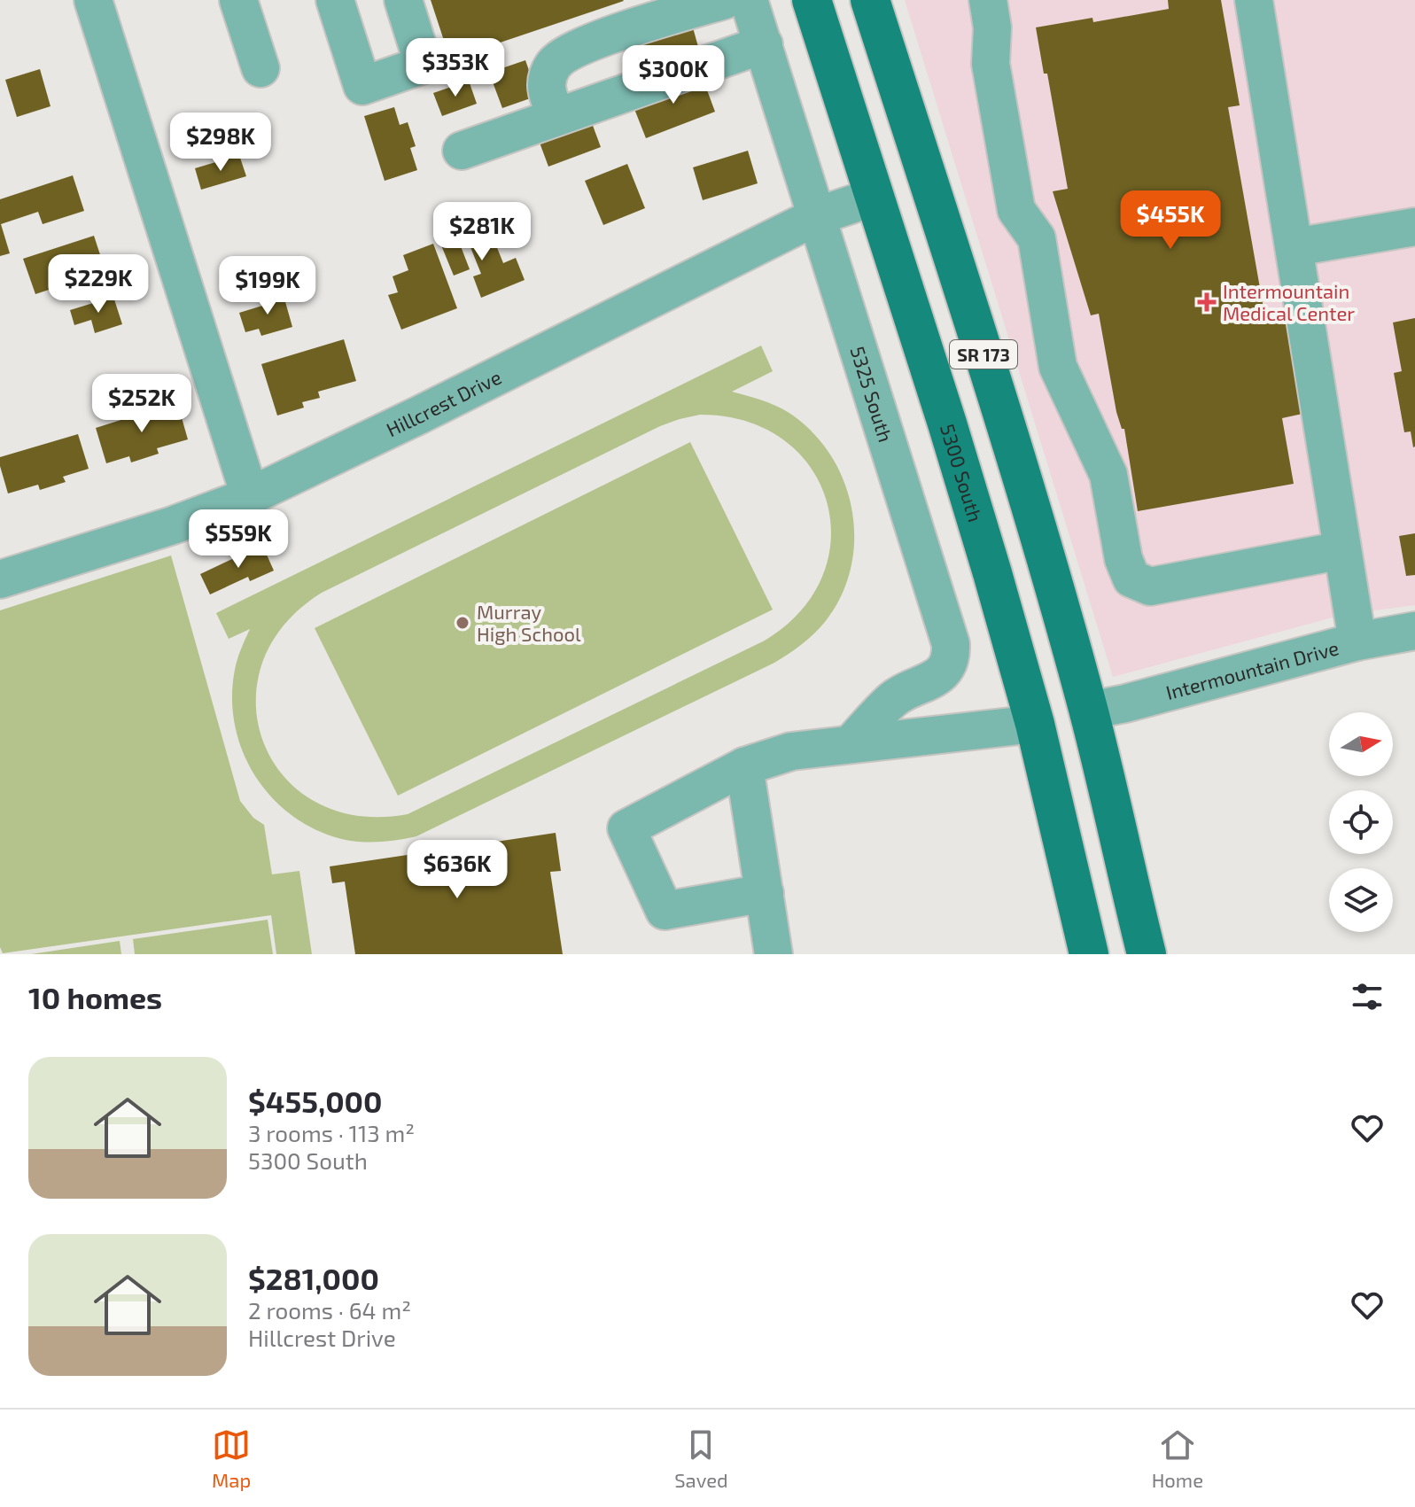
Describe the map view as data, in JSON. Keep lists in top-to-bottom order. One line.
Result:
{"streets":{"main road":["SR 173","5300 South"],"street":["5325 South","Hillcrest Drive","Intermountain Drive"]},"crossings":[["SR 173","Intermountain Drive"],["5325 South","Hillcrest Drive"],["Hillcrest Drive","5300 South"]],"places":{"health":["Intermountain Medical Center"],"other":["Murray High School"]},"north":"right","page":{"price":["$353K","$300K","$298K","$455K","$281K","$229K","$199K","$252K","$559K","$636K"],"heading":"10 homes","list":[{"name":"$455,000","note":"3 rooms · 113 m² · 5300 South"},{"name":"$281,000","note":"2 rooms · 64 m² · Hillcrest Drive"}],"tabs":["Map","Saved","Home"]}}
